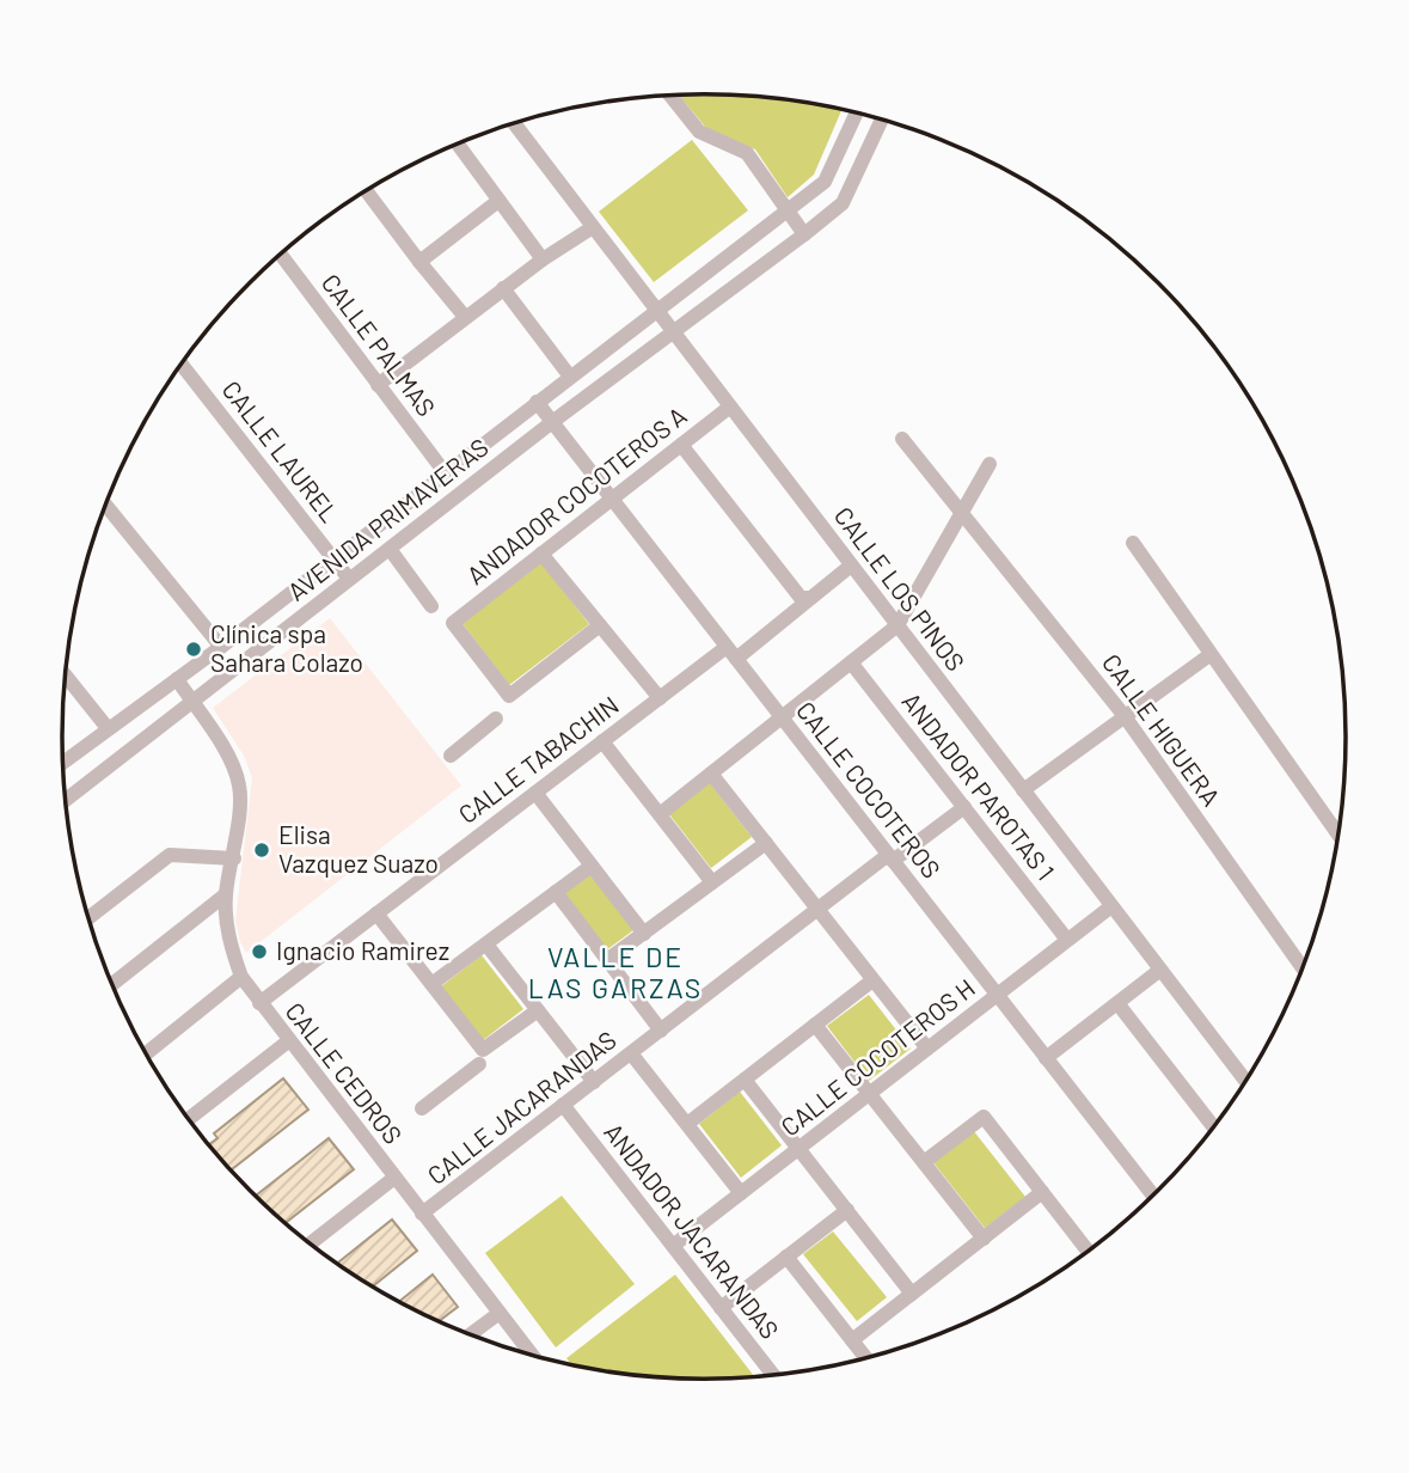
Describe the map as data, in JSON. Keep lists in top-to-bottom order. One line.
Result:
{"streets":{"street":["CALLE PALMAS","CALLE LAUREL","ANDADOR COCOTEROS A","AVENIDA PRIMAVERAS","CALLE LOS PINOS","CALLE HIGUERA","CALLE TABACHIN","ANDADOR PAROTAS 1","CALLE COCOTEROS","CALLE COCOTEROS H","CALLE CEDROS","CALLE JACARANDAS","ANDADOR JACARANDAS"]},"crossings":[["CALLE PALMAS","AVENIDA PRIMAVERAS"],["CALLE LAUREL","AVENIDA PRIMAVERAS"],["ANDADOR COCOTEROS A","CALLE LOS PINOS"],["ANDADOR COCOTEROS A","CALLE COCOTEROS"],["AVENIDA PRIMAVERAS","CALLE LOS PINOS"],["AVENIDA PRIMAVERAS","CALLE COCOTEROS"],["AVENIDA PRIMAVERAS","CALLE CEDROS"],["CALLE LOS PINOS","CALLE TABACHIN"],["CALLE LOS PINOS","CALLE COCOTEROS H"],["CALLE TABACHIN","CALLE COCOTEROS"],["CALLE TABACHIN","CALLE CEDROS"],["ANDADOR PAROTAS 1","CALLE COCOTEROS H"],["ANDADOR PAROTAS 1","CALLE JACARANDAS"],["CALLE COCOTEROS","CALLE COCOTEROS H"],["CALLE COCOTEROS","CALLE JACARANDAS"],["CALLE COCOTEROS H","ANDADOR JACARANDAS"],["CALLE CEDROS","CALLE JACARANDAS"],["CALLE JACARANDAS","ANDADOR JACARANDAS"]],"districts":["VALLE DE LAS GARZAS"],"places":["Clínica spa Sahara Colazo","Elisa Vazquez Suazo","Ignacio Ramirez"]}
